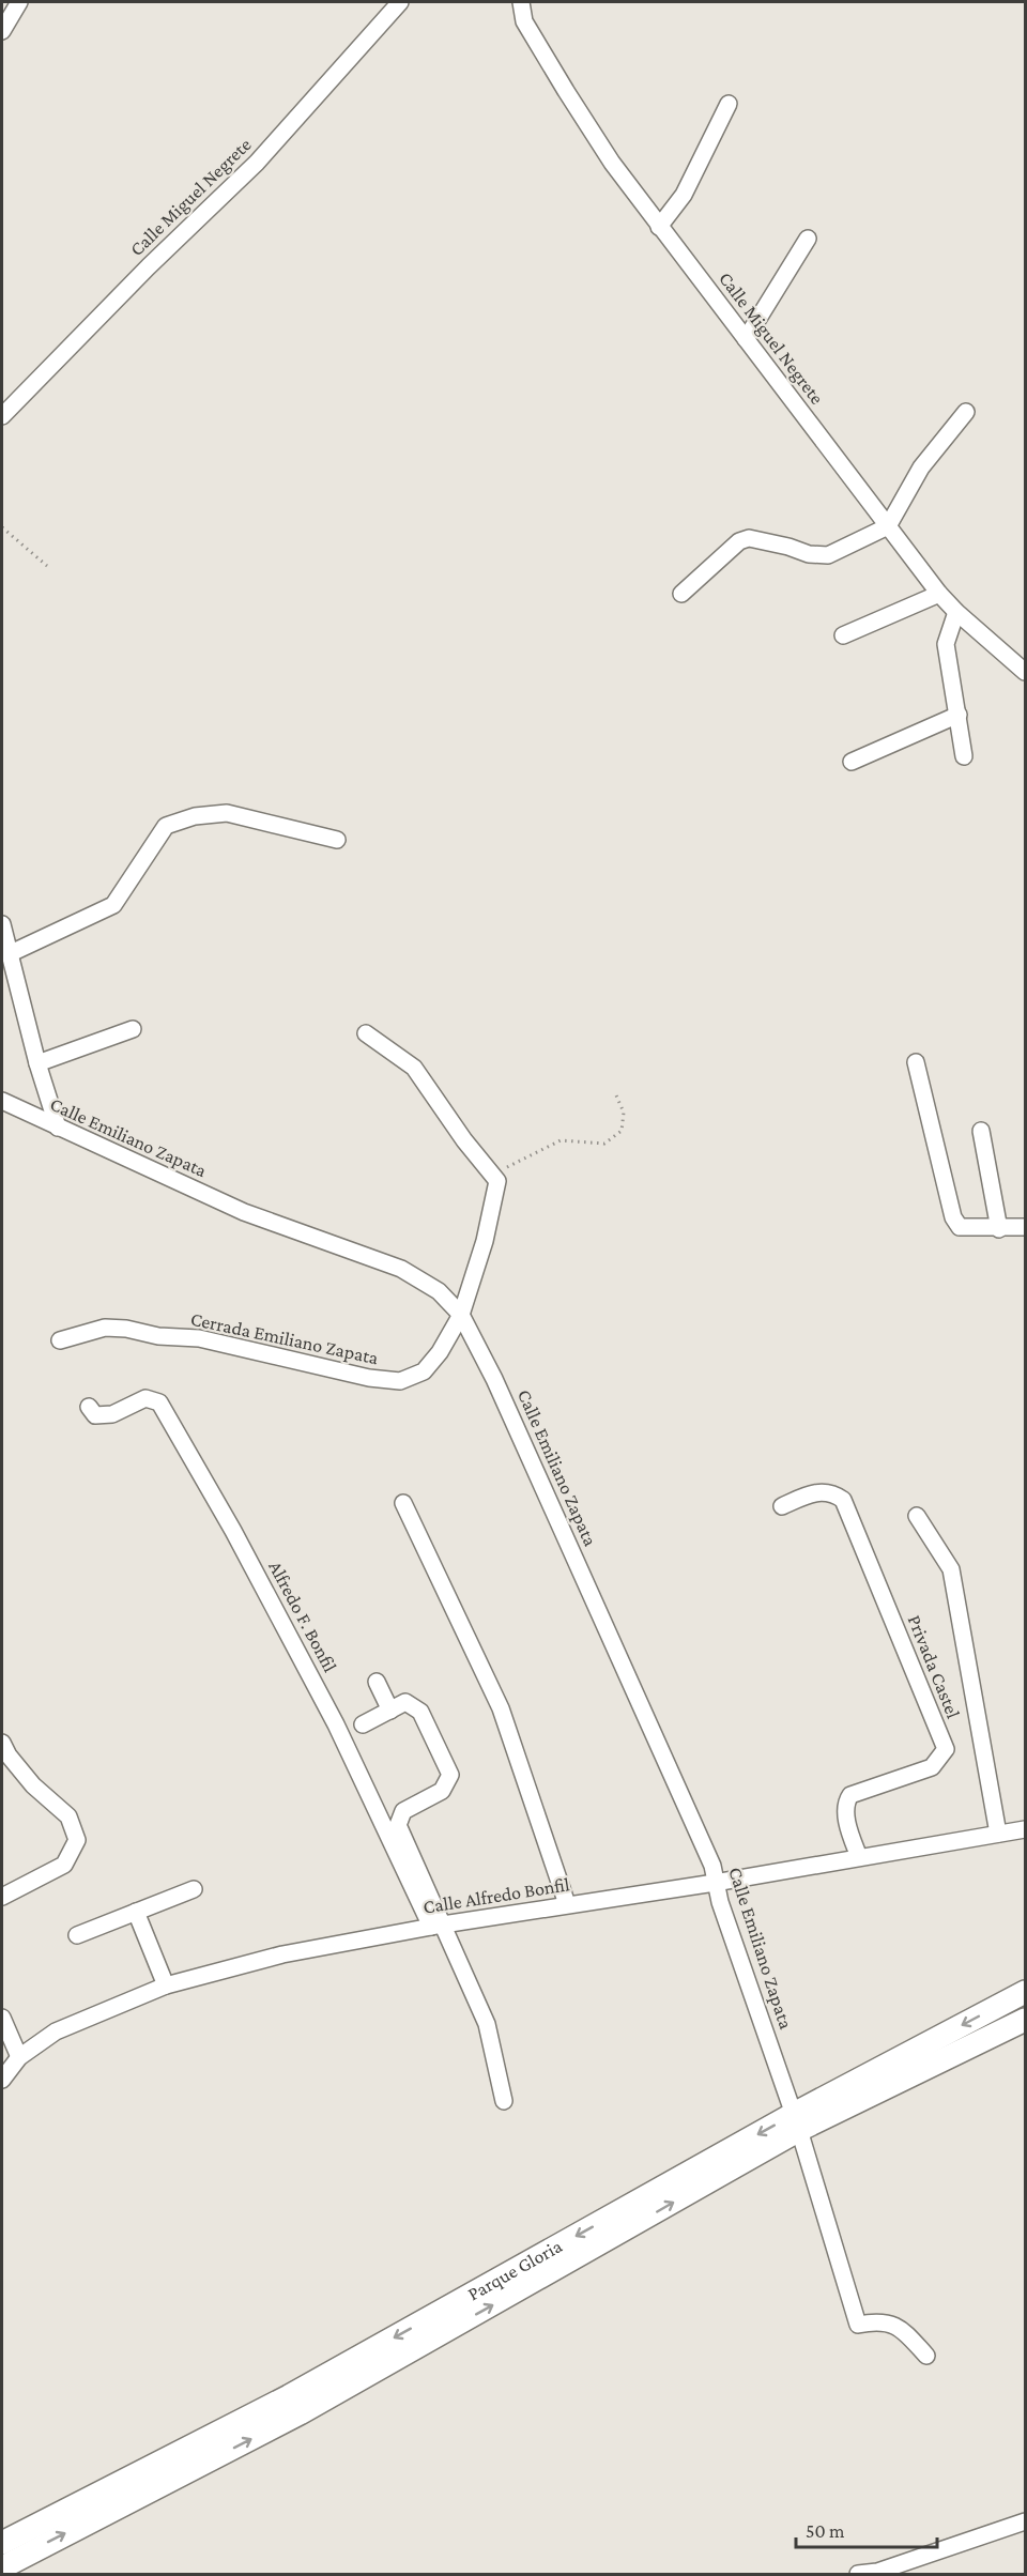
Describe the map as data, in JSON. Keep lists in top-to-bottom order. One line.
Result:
{"streets":{"main road":["Parque Gloria"],"street":["Calle Miguel Negrete","Calle Emiliano Zapata","Cerrada Emiliano Zapata","Alfredo F. Bonfil","Privada Castel","Calle Alfredo Bonfil"]},"crossings":[["Calle Emiliano Zapata","Cerrada Emiliano Zapata"],["Calle Emiliano Zapata","Calle Alfredo Bonfil"],["Calle Emiliano Zapata","Parque Gloria"],["Alfredo F. Bonfil","Calle Alfredo Bonfil"],["Privada Castel","Calle Alfredo Bonfil"]],"scale_bar":"50 m"}
